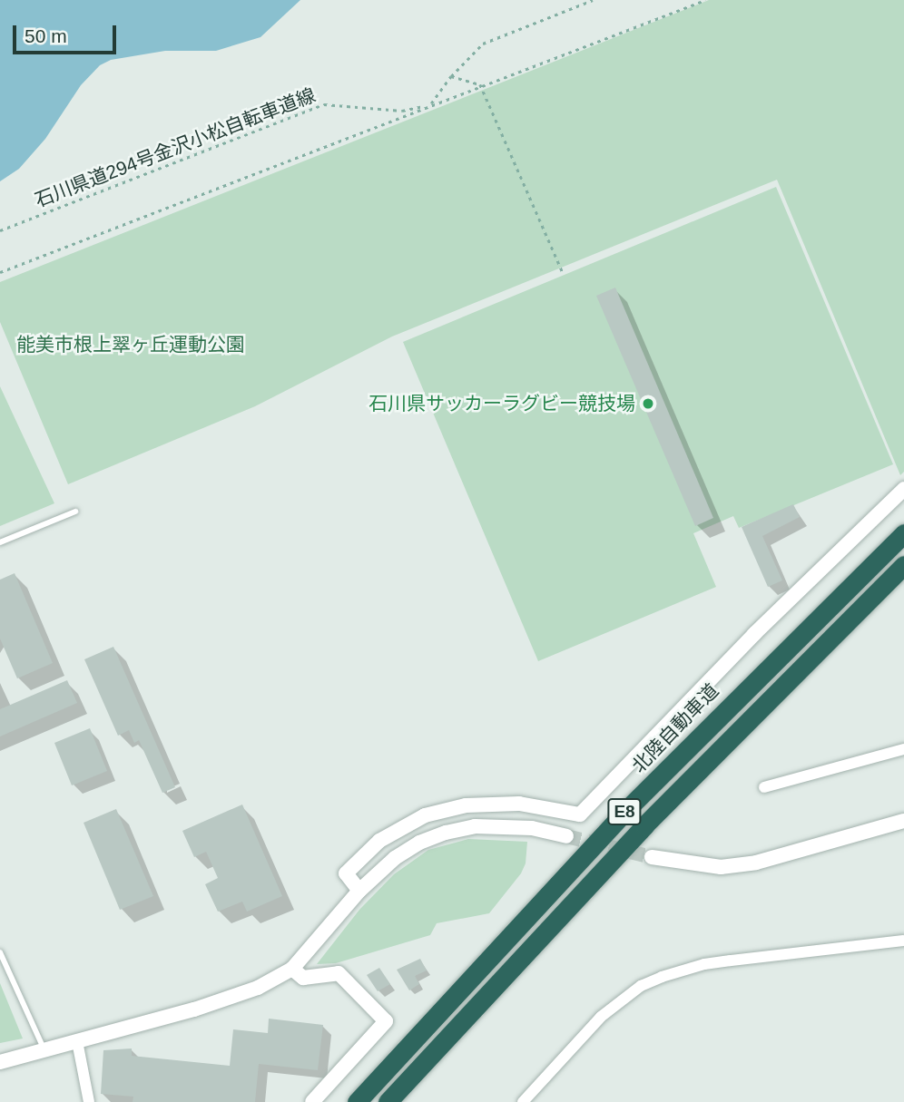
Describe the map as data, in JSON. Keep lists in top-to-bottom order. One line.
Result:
{"streets":{"highway":["北陸自動車道","E8"],"path":["石川県道294号金沢小松自転車道線"]},"parks":["能美市根上翠ヶ丘運動公園"],"places":["石川県サッカーラグビー競技場"],"scale_bar":"50 m"}
